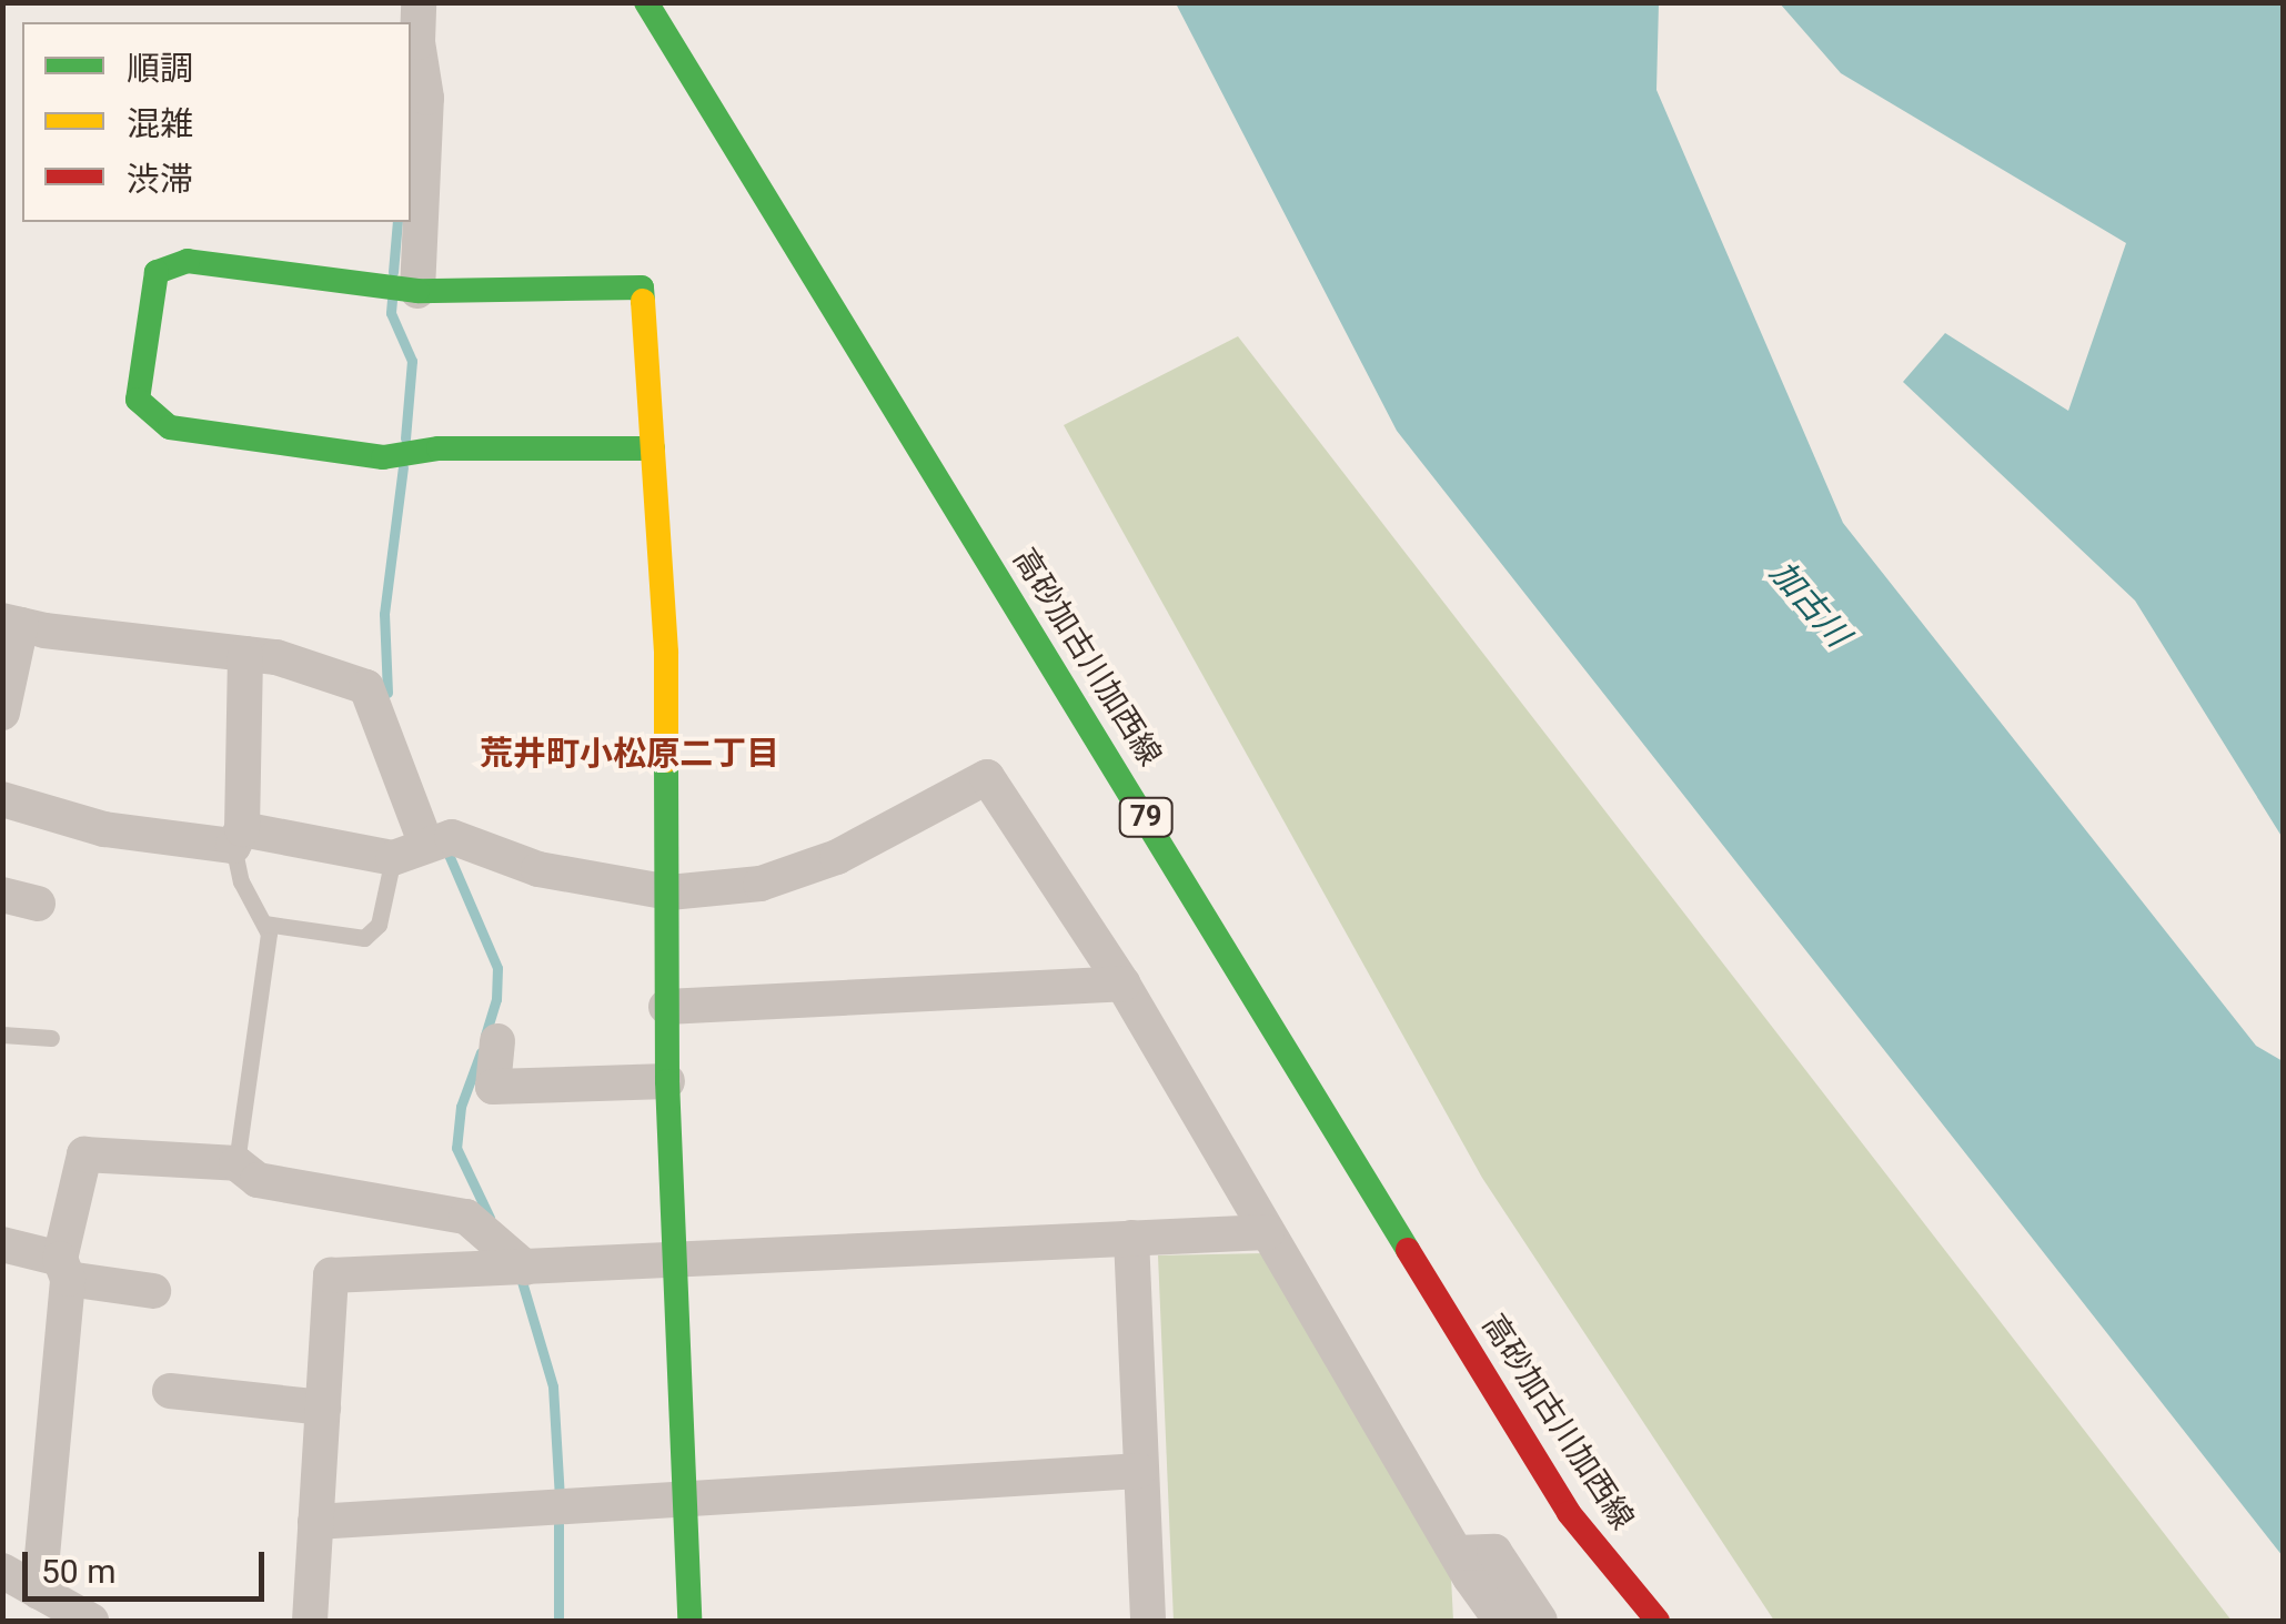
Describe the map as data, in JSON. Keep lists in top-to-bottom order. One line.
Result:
{"streets":{"street":["高砂加古川加西線","79"]},"districts":["荒井町小松原二丁目"],"water":["加古川"],"legend":["順調","混雑","渋滞"],"scale_bar":"50 m"}
